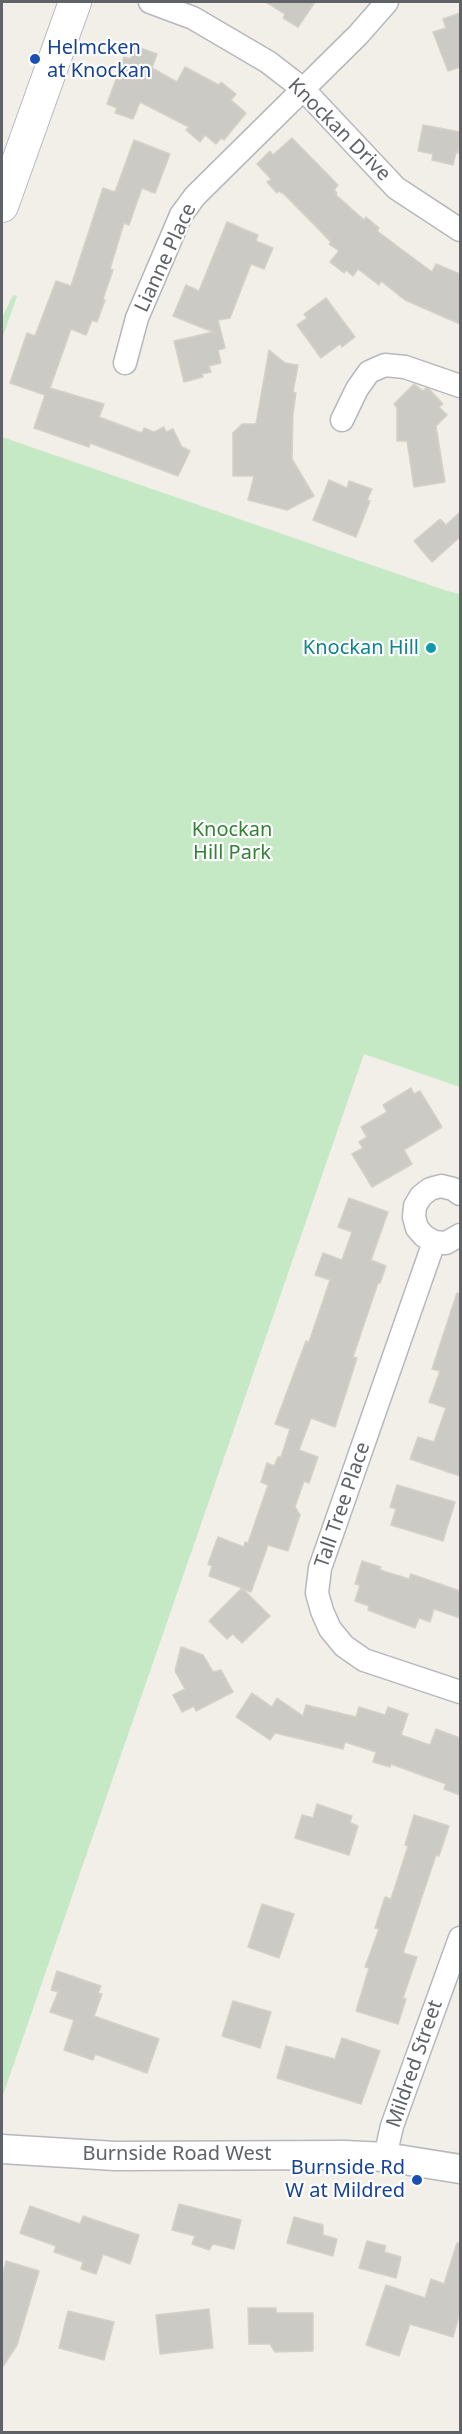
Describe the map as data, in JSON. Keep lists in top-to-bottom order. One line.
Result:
{"streets":{"street":["Knockan Drive","Lianne Place","Tall Tree Place","Mildred Street","Burnside Road West"]},"crossings":[["Knockan Drive","Lianne Place"],["Mildred Street","Burnside Road West"]],"parks":["Knockan Hill Park"],"places":["Helmcken at Knockan","Knockan Hill","Burnside Rd W at Mildred"]}
